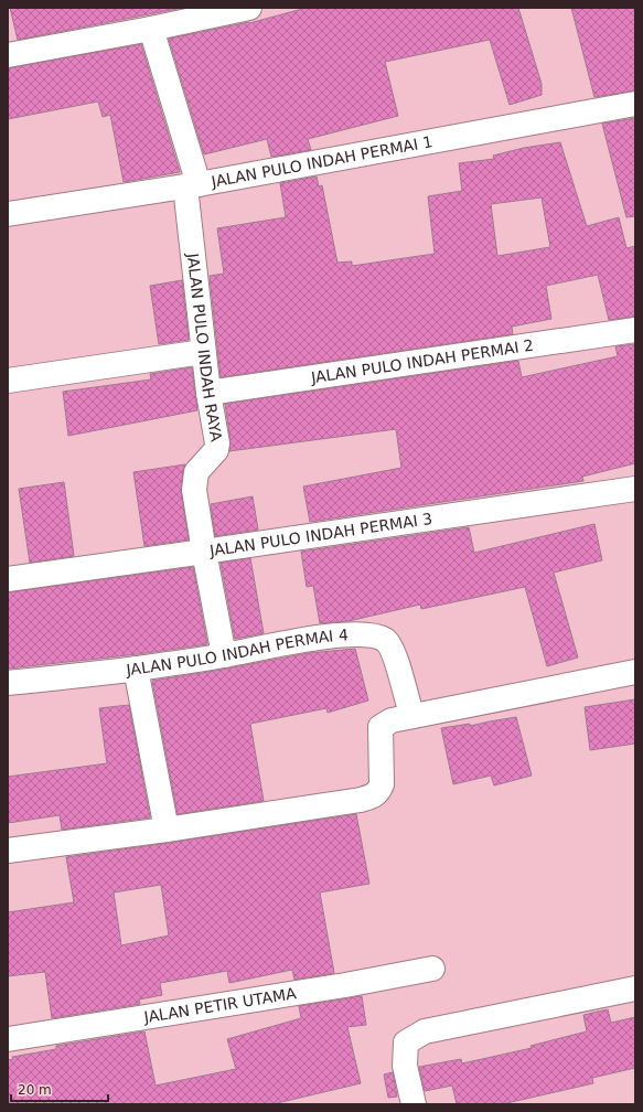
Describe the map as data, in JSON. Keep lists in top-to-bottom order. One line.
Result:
{"streets":{"street":["JALAN PULO INDAH PERMAI 1","JALAN PULO INDAH RAYA","JALAN PULO INDAH PERMAI 2","JALAN PULO INDAH PERMAI 3","JALAN PULO INDAH PERMAI 4","JALAN PETIR UTAMA"]},"crossings":[["JALAN PULO INDAH PERMAI 1","JALAN PULO INDAH RAYA"],["JALAN PULO INDAH RAYA","JALAN PULO INDAH PERMAI 2"],["JALAN PULO INDAH RAYA","JALAN PULO INDAH PERMAI 3"],["JALAN PULO INDAH RAYA","JALAN PULO INDAH PERMAI 4"]],"scale_bar":"20 m"}
